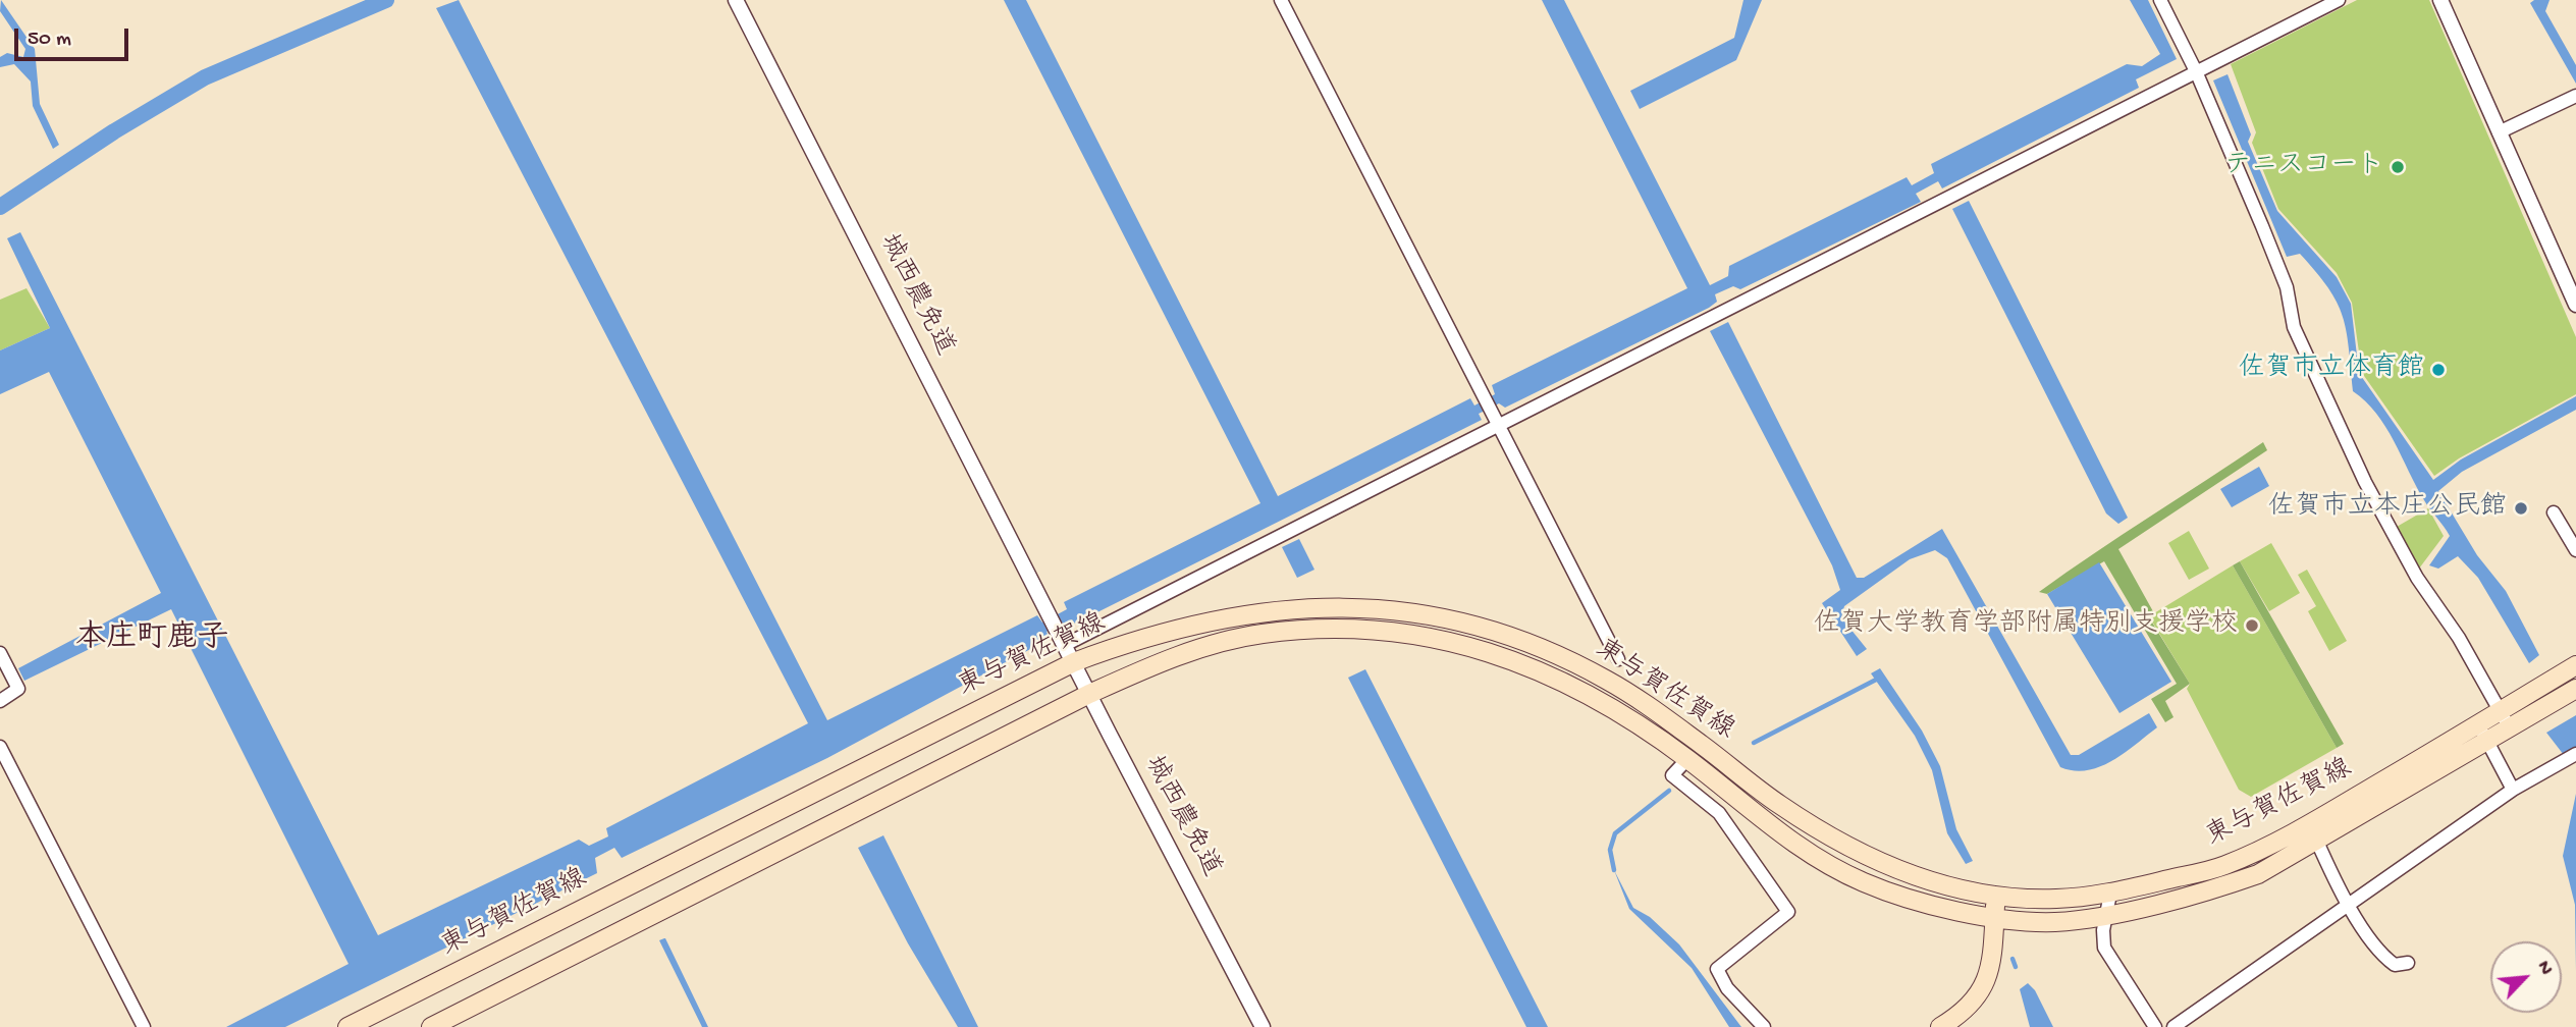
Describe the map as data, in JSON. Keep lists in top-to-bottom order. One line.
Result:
{"streets":{"main road":["東与賀佐賀線"],"street":["城西農免道"]},"crossings":[["城西農免道","東与賀佐賀線"]],"districts":["本庄町鹿子"],"places":["テニスコート","佐賀市立体育館","佐賀市立本庄公民館","佐賀大学教育学部附属特別支援学校"],"scale_bar":"50 m","north":"top right"}
